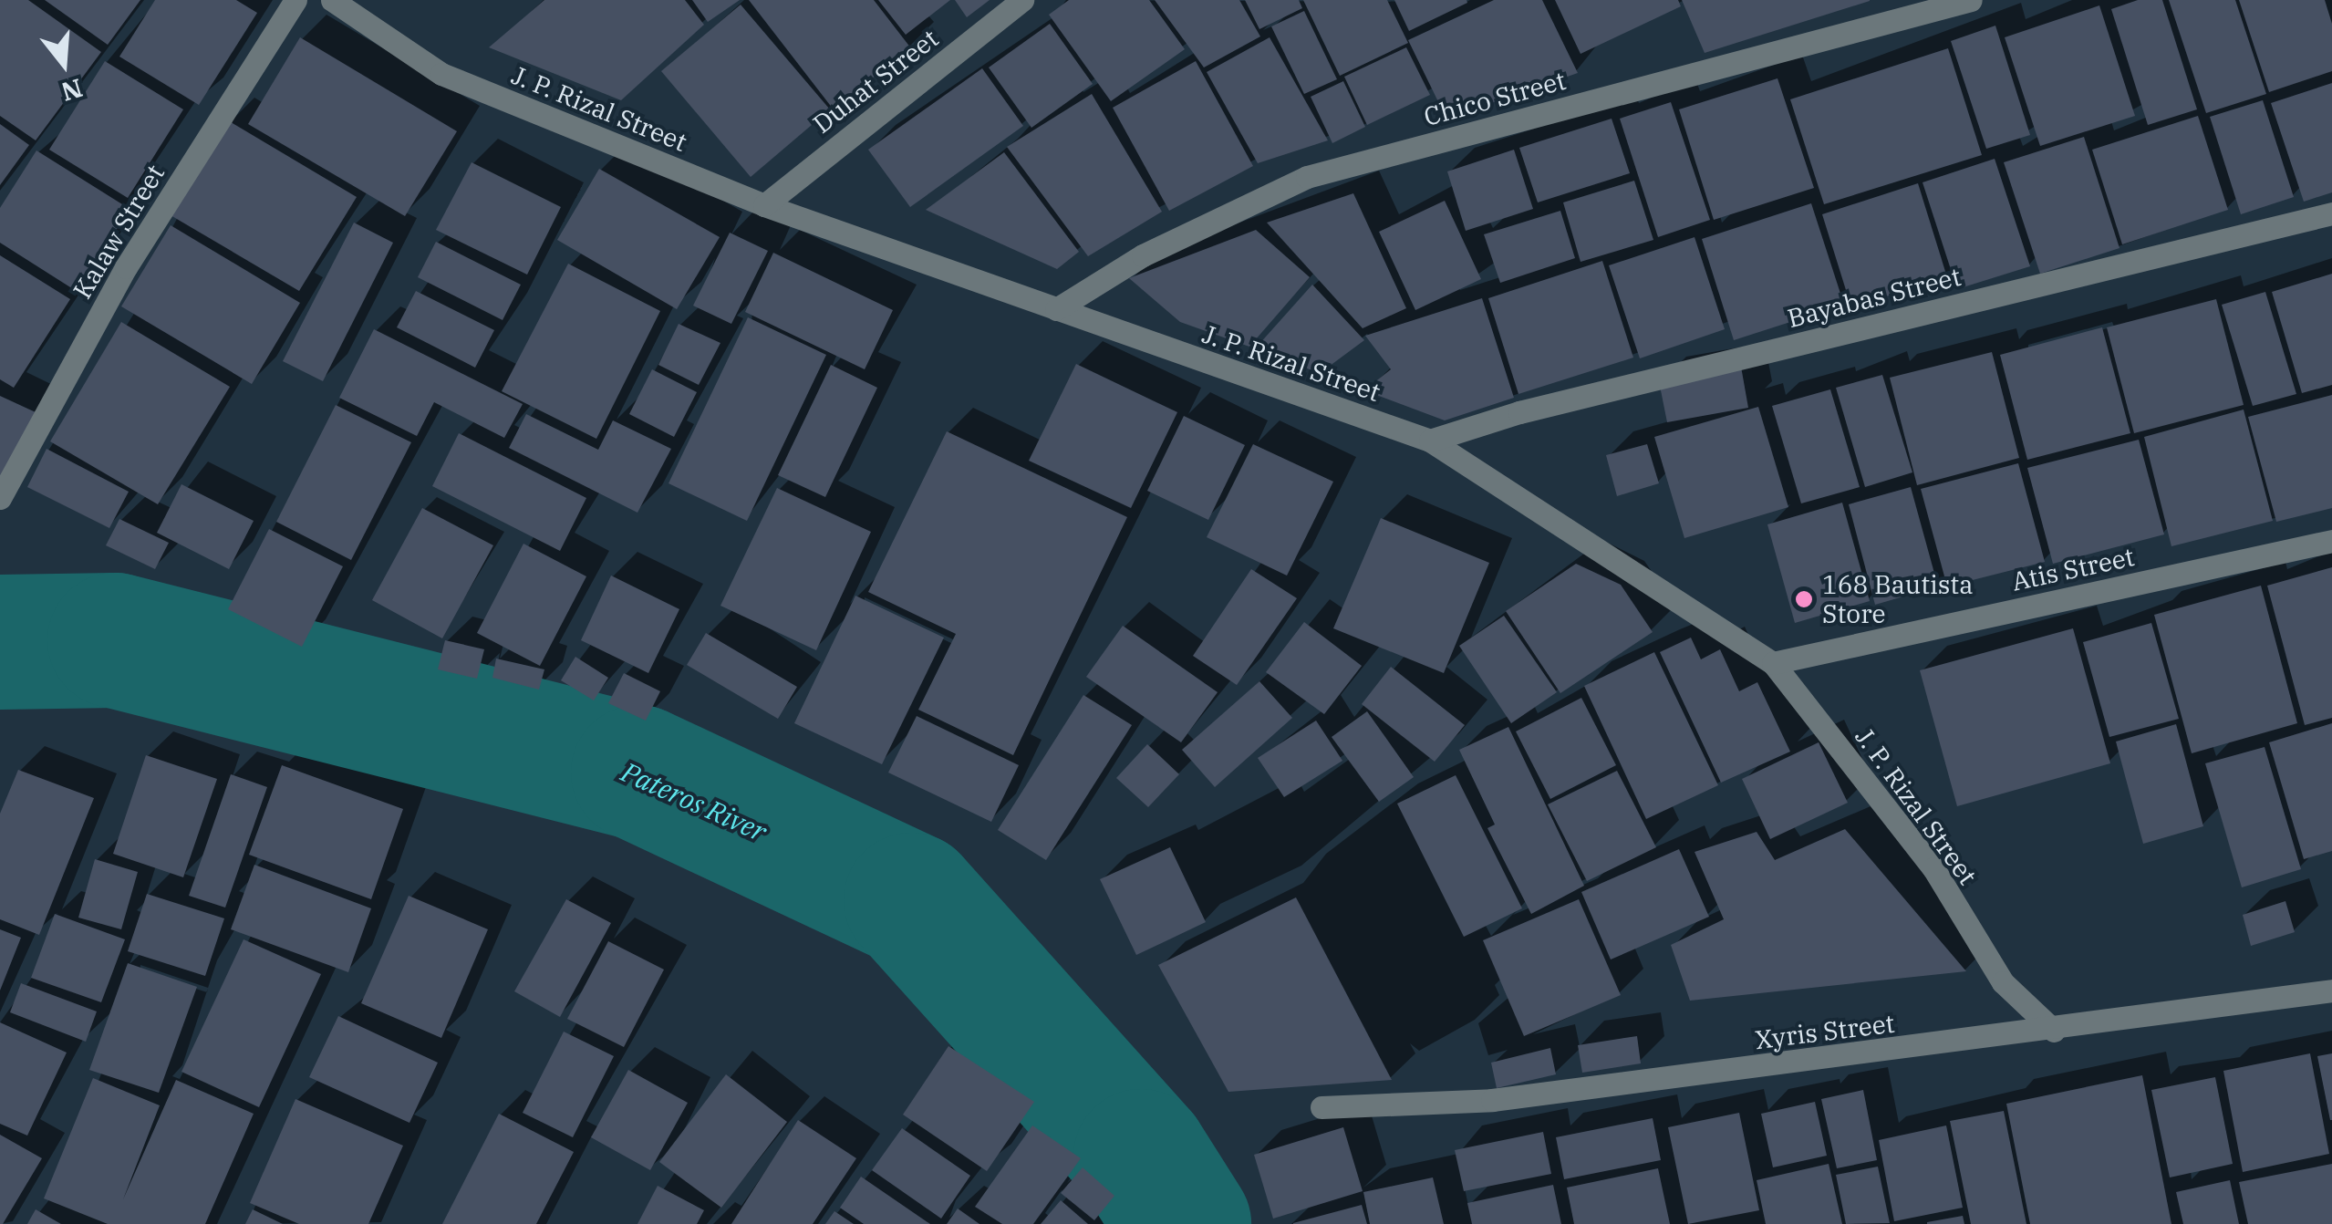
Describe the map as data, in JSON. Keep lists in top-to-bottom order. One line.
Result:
{"streets":{"street":["Duhat Street","Chico Street","J. P. Rizal Street","Kalaw Street","Bayabas Street","Atis Street","Xyris Street"]},"crossings":[["Duhat Street","J. P. Rizal Street"],["Chico Street","J. P. Rizal Street"],["J. P. Rizal Street","Bayabas Street"],["J. P. Rizal Street","Atis Street"],["J. P. Rizal Street","Xyris Street"]],"water":["Pateros River"],"places":["168 Bautista Store"],"north":"bottom"}
